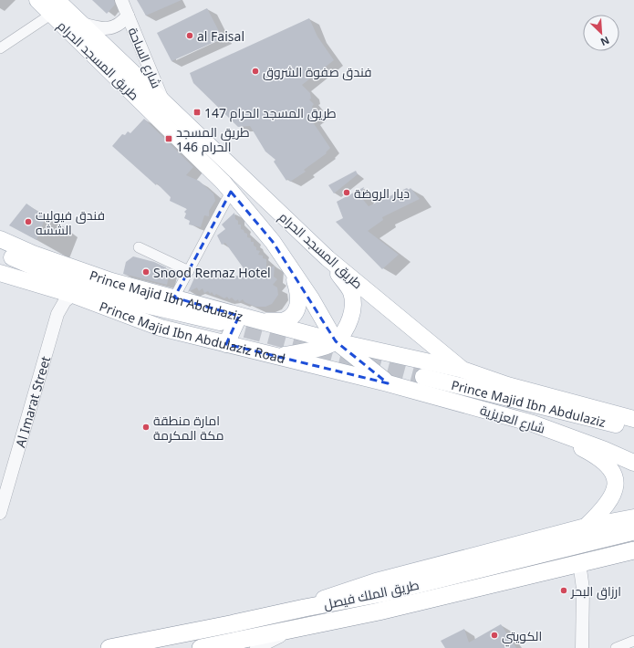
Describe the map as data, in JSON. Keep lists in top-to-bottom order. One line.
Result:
{"streets":{"highway":["طريق الملك فيصل"],"main road":["طريق المسجد الحرام","Prince Majid Ibn Abdulaziz","Prince Majid Ibn Abdulaziz Road","شارع العزيزية"],"street":["شارع الساحة","Al Imarat Street"]},"crossings":[["شارع الساحة","طريق المسجد الحرام"],["طريق المسجد الحرام","Prince Majid Ibn Abdulaziz"],["طريق المسجد الحرام","Prince Majid Ibn Abdulaziz Road"],["طريق المسجد الحرام","شارع العزيزية"],["Prince Majid Ibn Abdulaziz Road","Al Imarat Street"],["Prince Majid Ibn Abdulaziz Road","شارع العزيزية"]],"places":{"other":["al Faisal","فندق صفوة الشروق","ديار الروضة","فندق فيوليت الششه","Snood Remaz Hotel","امارة منطقة مكة المكرمة","ارزاق البحر","الكويتي"],"transit":["طريق المسجد الحرام 147","طريق المسجد الحرام 146"]},"north":"bottom right"}
